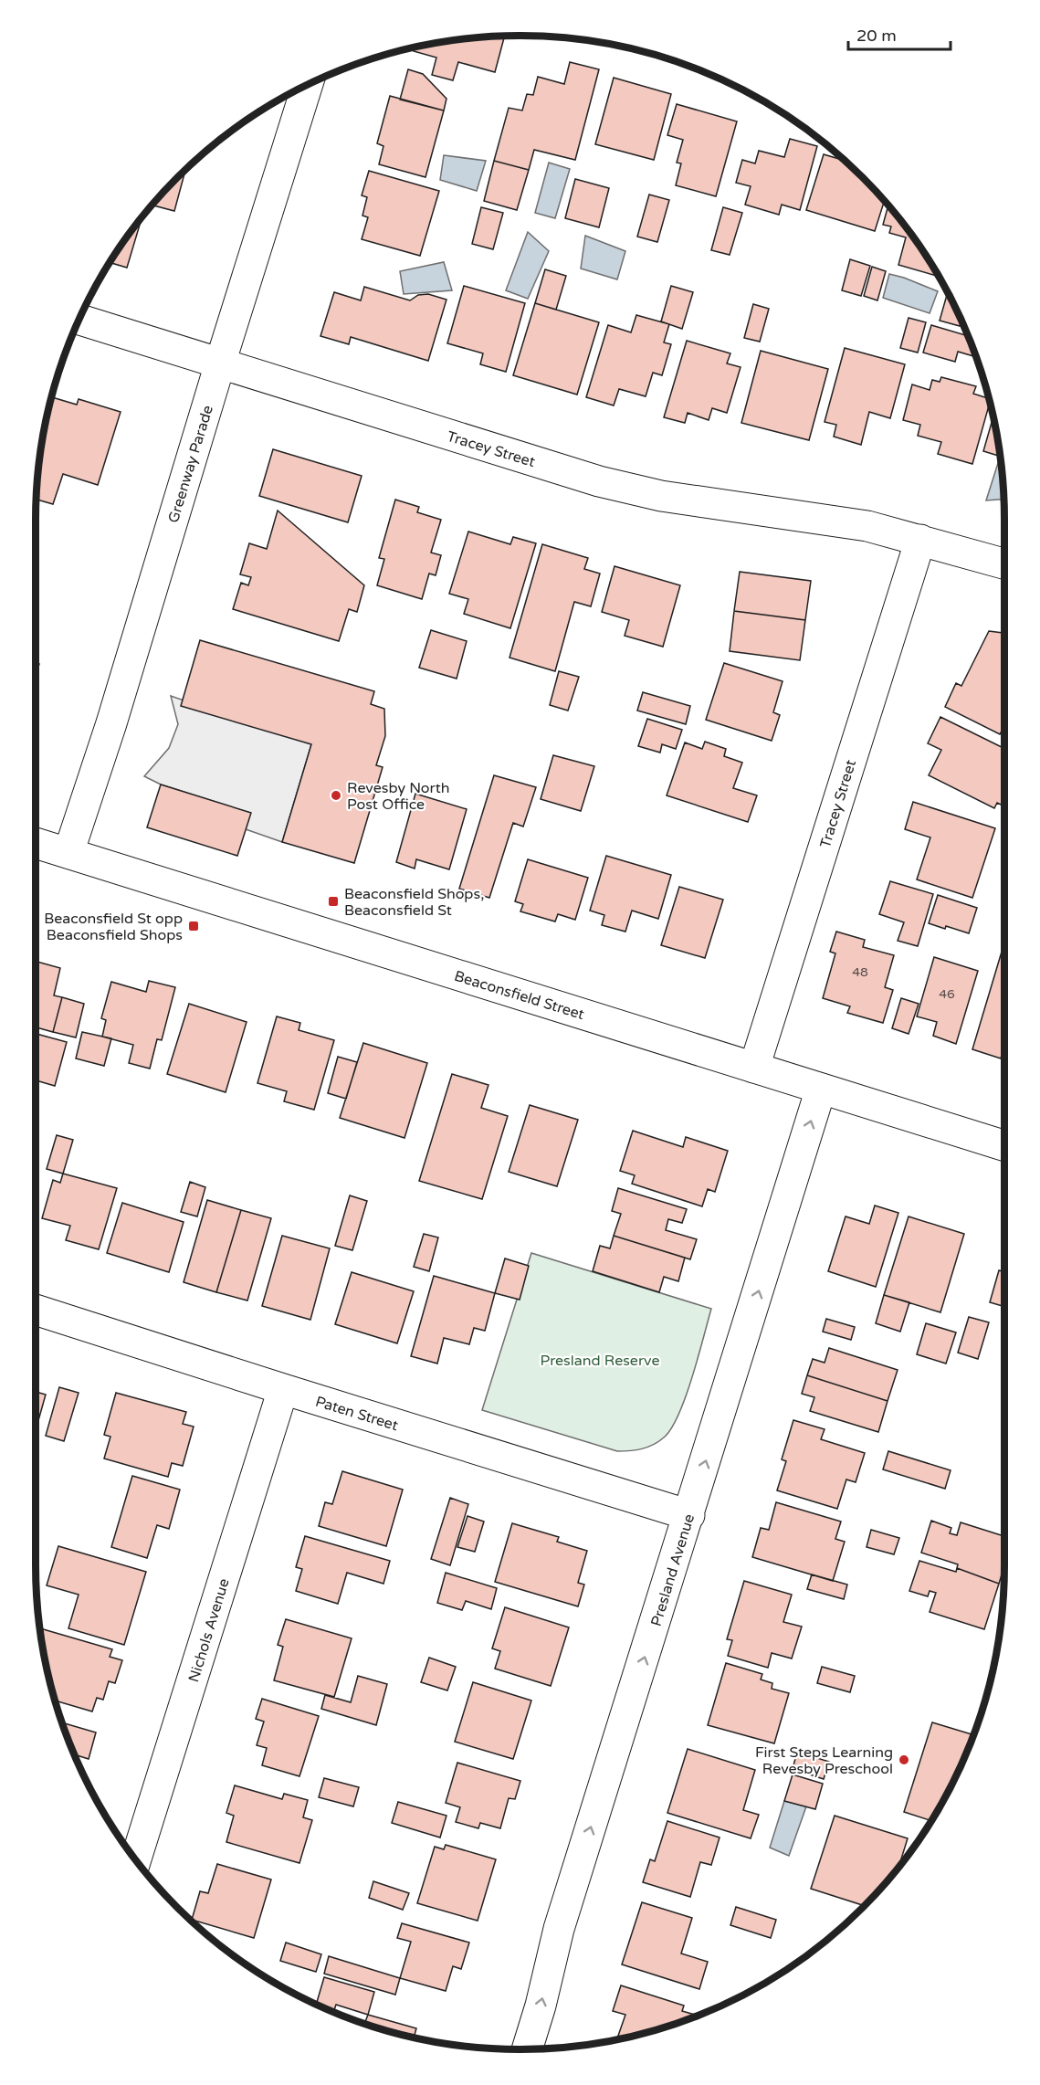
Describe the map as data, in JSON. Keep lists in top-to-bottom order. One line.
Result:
{"streets":{"street":["Tracey Street","Greenway Parade","Beaconsfield Street","Paten Street","Presland Avenue","Nichols Avenue"]},"crossings":[["Tracey Street","Greenway Parade"],["Tracey Street","Beaconsfield Street"],["Greenway Parade","Beaconsfield Street"],["Beaconsfield Street","Presland Avenue"],["Paten Street","Presland Avenue"],["Paten Street","Nichols Avenue"]],"one_way":["Presland Avenue"],"parks":["Presland Reserve"],"places":{"other":["Revesby North Post Office","First Steps Learning Revesby Preschool"],"transit":["Beaconsfield Shops, Beaconsfield St","Beaconsfield St opp Beaconsfield Shops"]},"house_numbers":["48","46"],"scale_bar":"20 m"}
